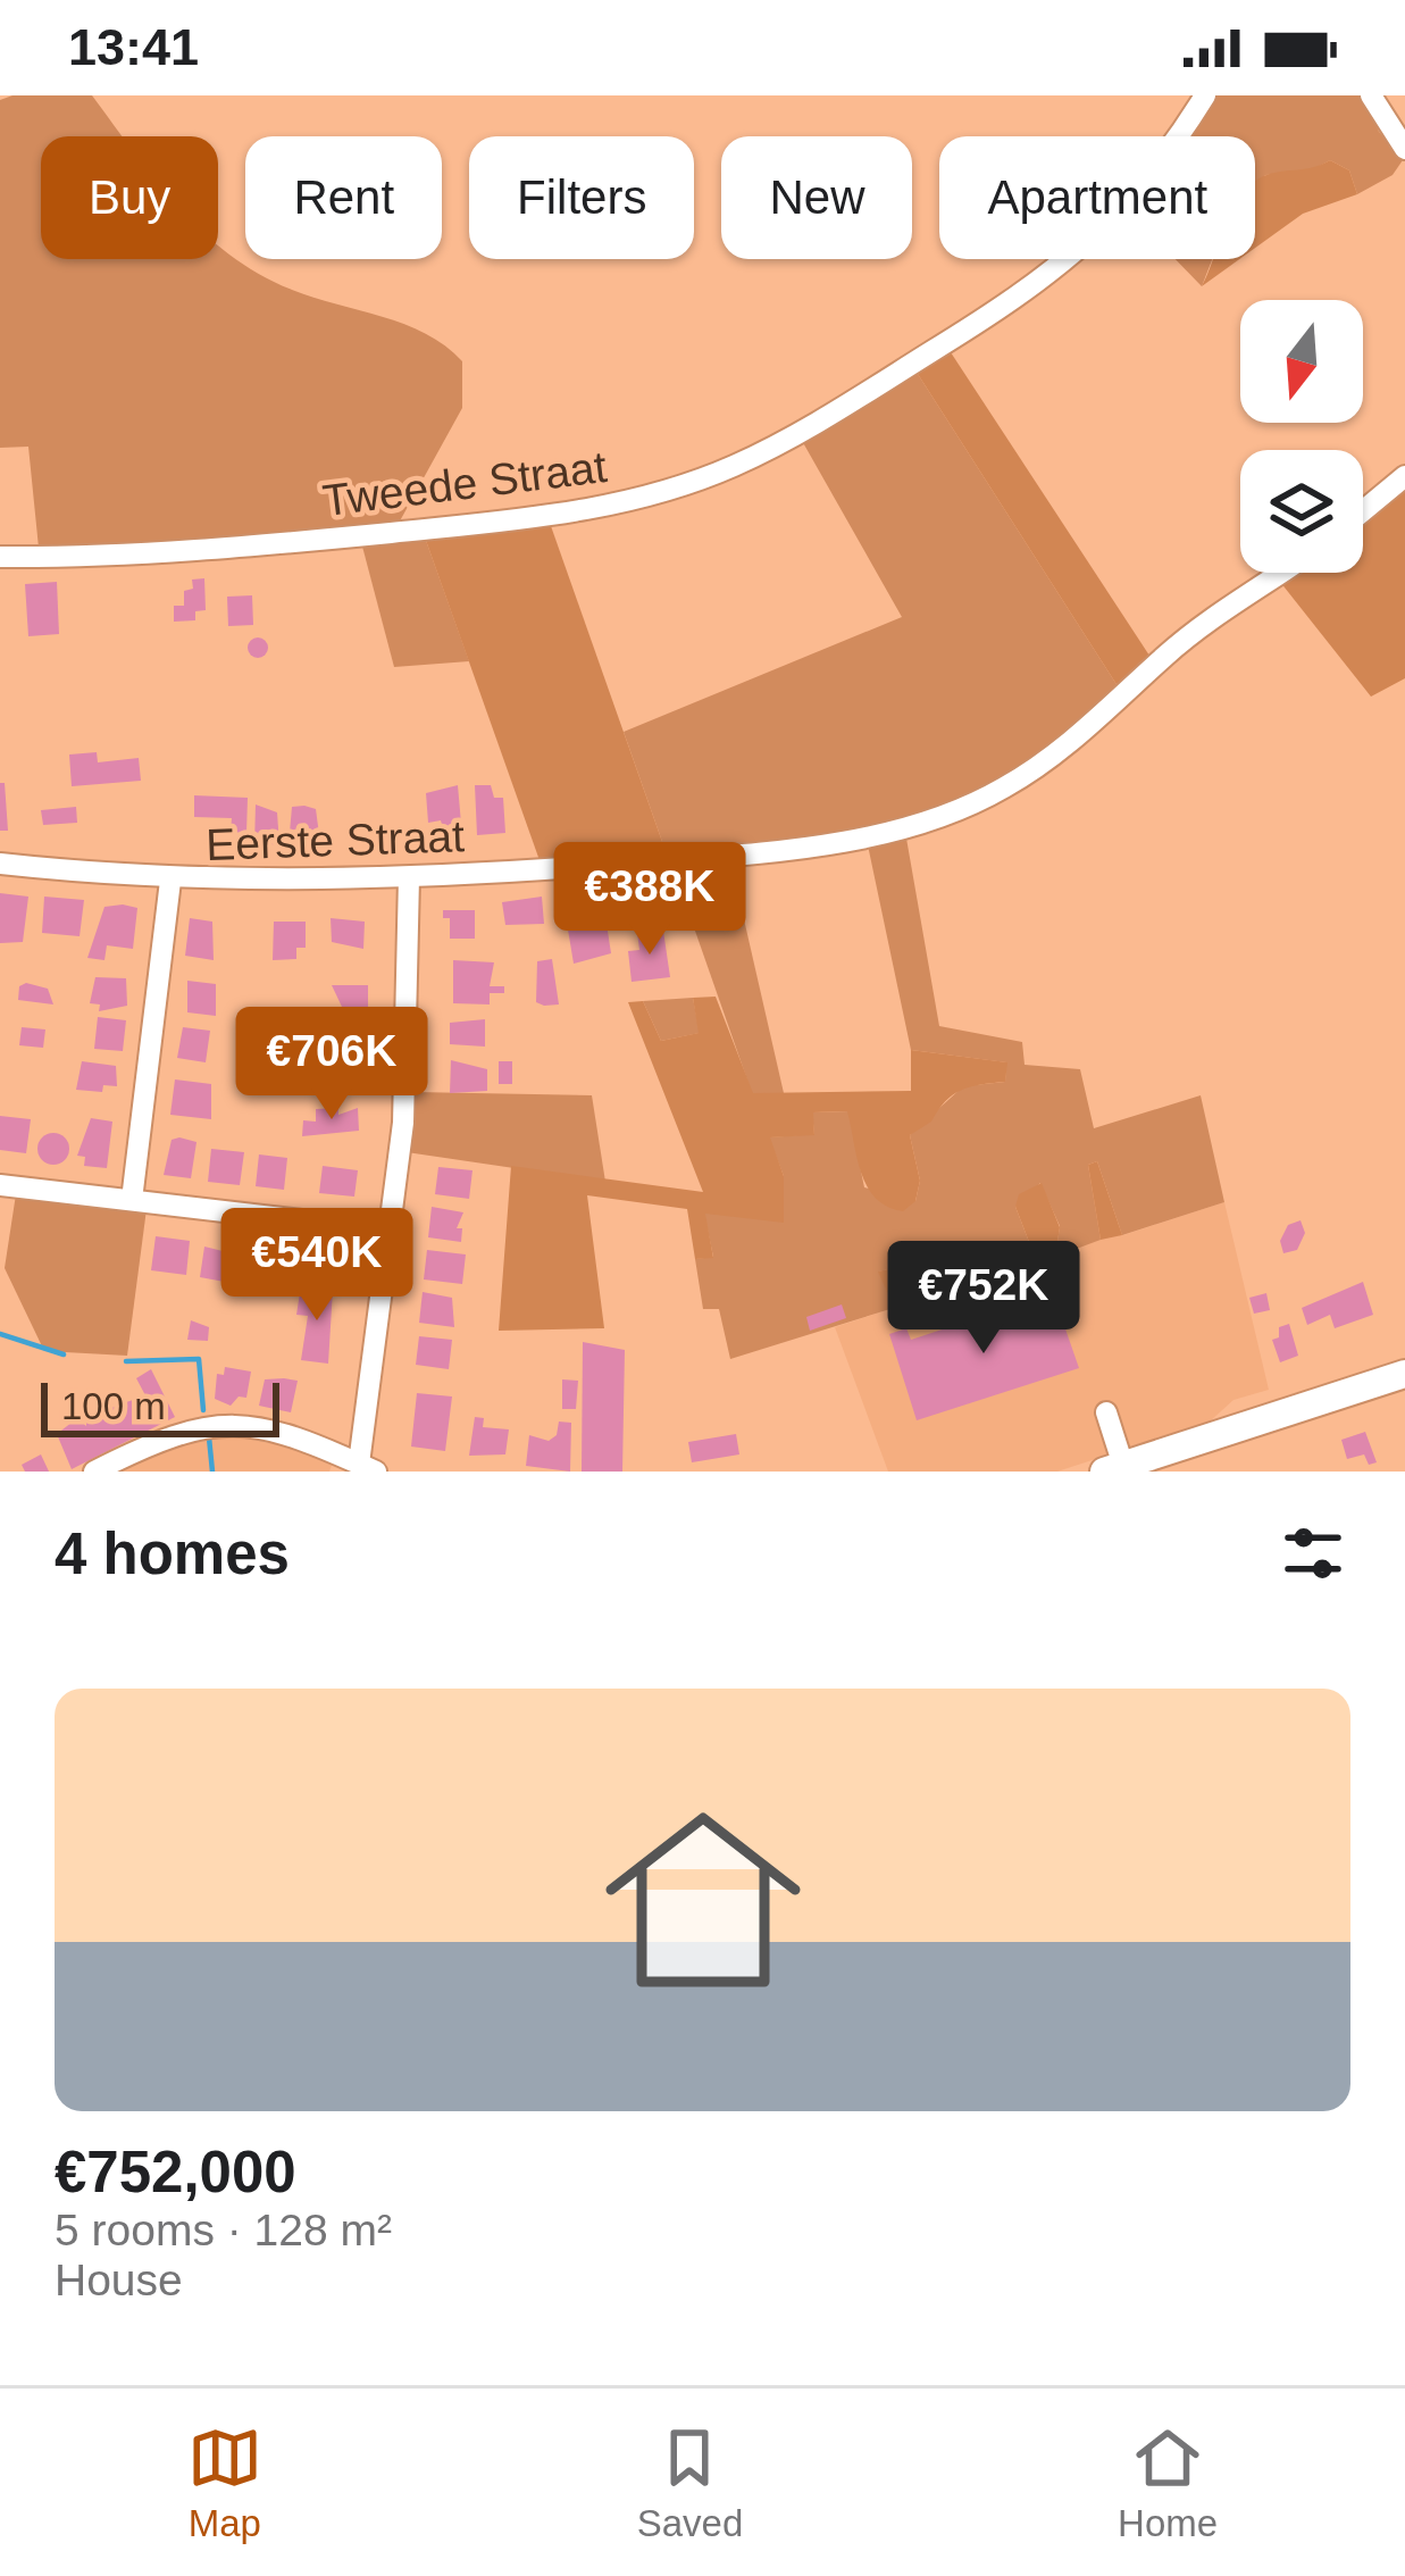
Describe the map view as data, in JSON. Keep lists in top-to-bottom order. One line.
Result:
{"streets":{"street":["Tweede Straat","Eerste Straat"]},"scale_bar":"100 m","north":"bottom","page":{"status":"13:41","chip":["Buy","Rent","Filters","New","Apartment"],"price":["€388K","€706K","€540K","€752K"],"scale":"100 m","heading":"4 homes","list":[{"name":"€752,000","note":"5 rooms · 128 m² · House"}],"tabs":["Map","Saved","Home"]}}
